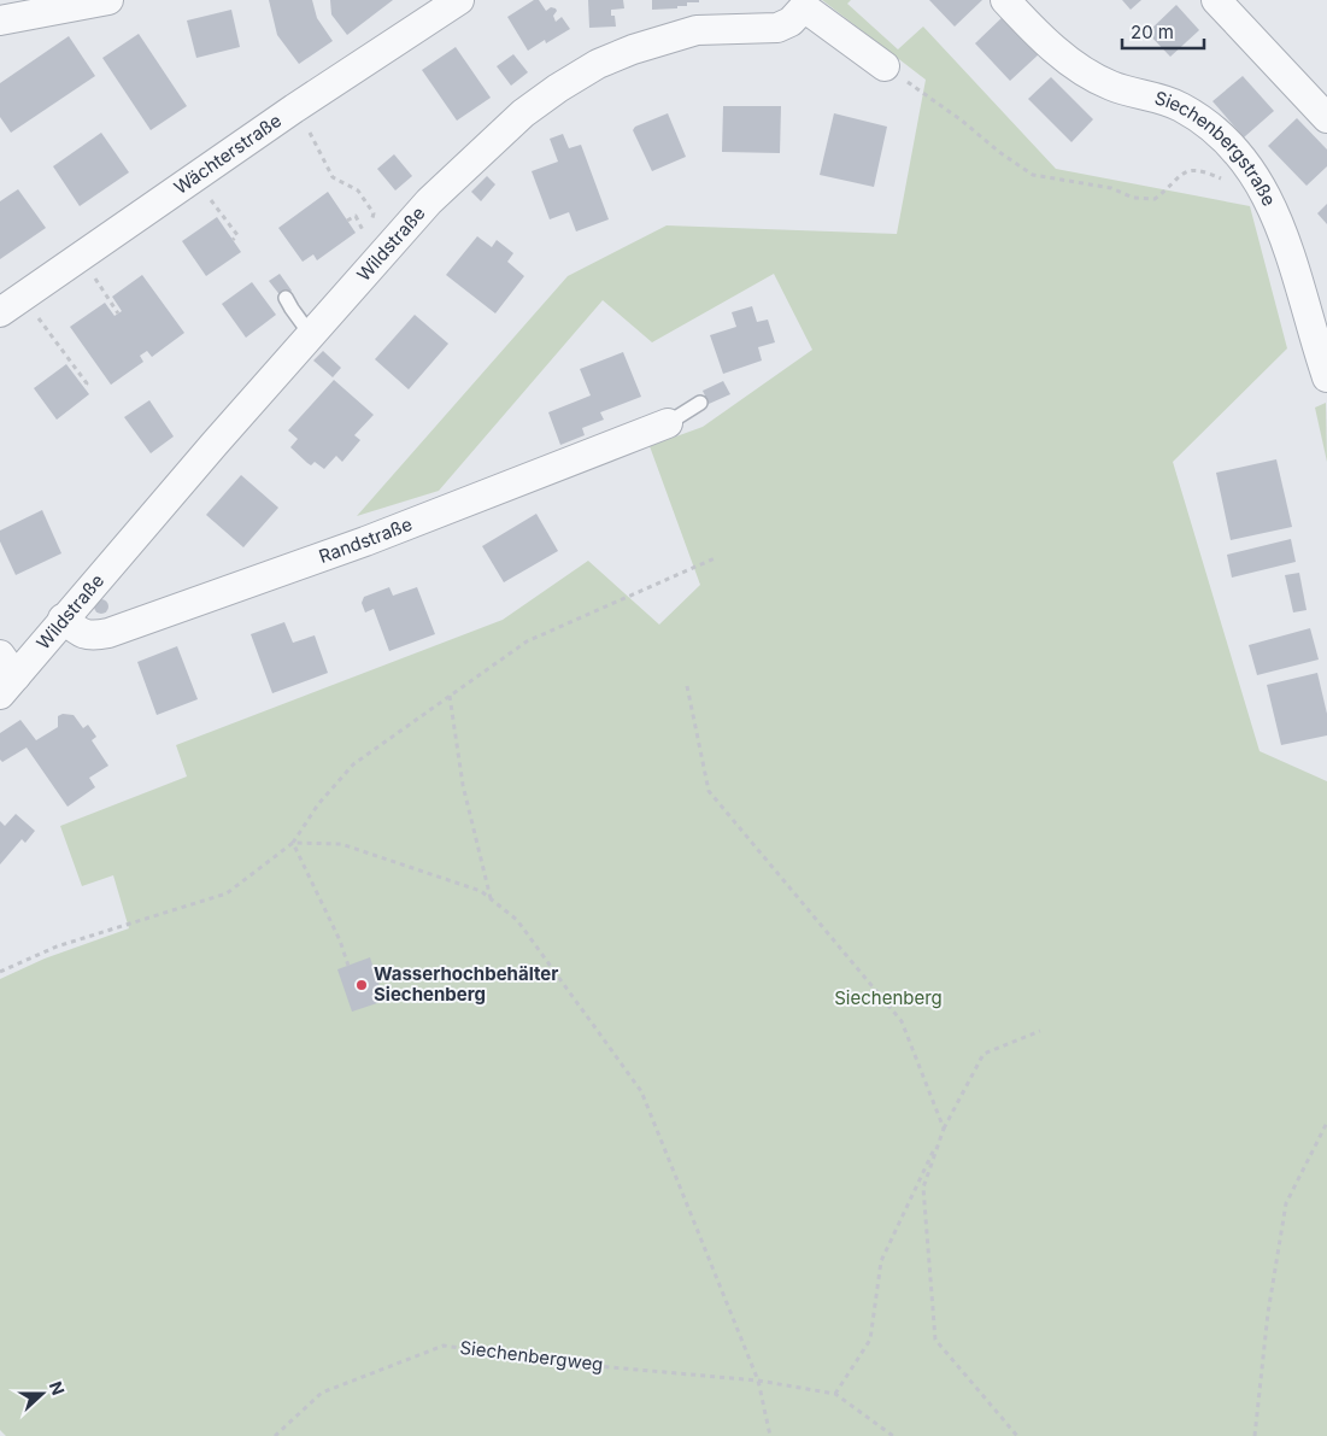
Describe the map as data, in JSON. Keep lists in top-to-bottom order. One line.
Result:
{"streets":{"street":["Siechenbergstraße","Wächterstraße","Wildstraße","Randstraße"],"path":["Siechenbergweg"]},"crossings":[["Wildstraße","Randstraße"]],"parks":["Siechenberg"],"places":["Wasserhochbehälter Siechenberg"],"scale_bar":"20 m","north":"right"}
